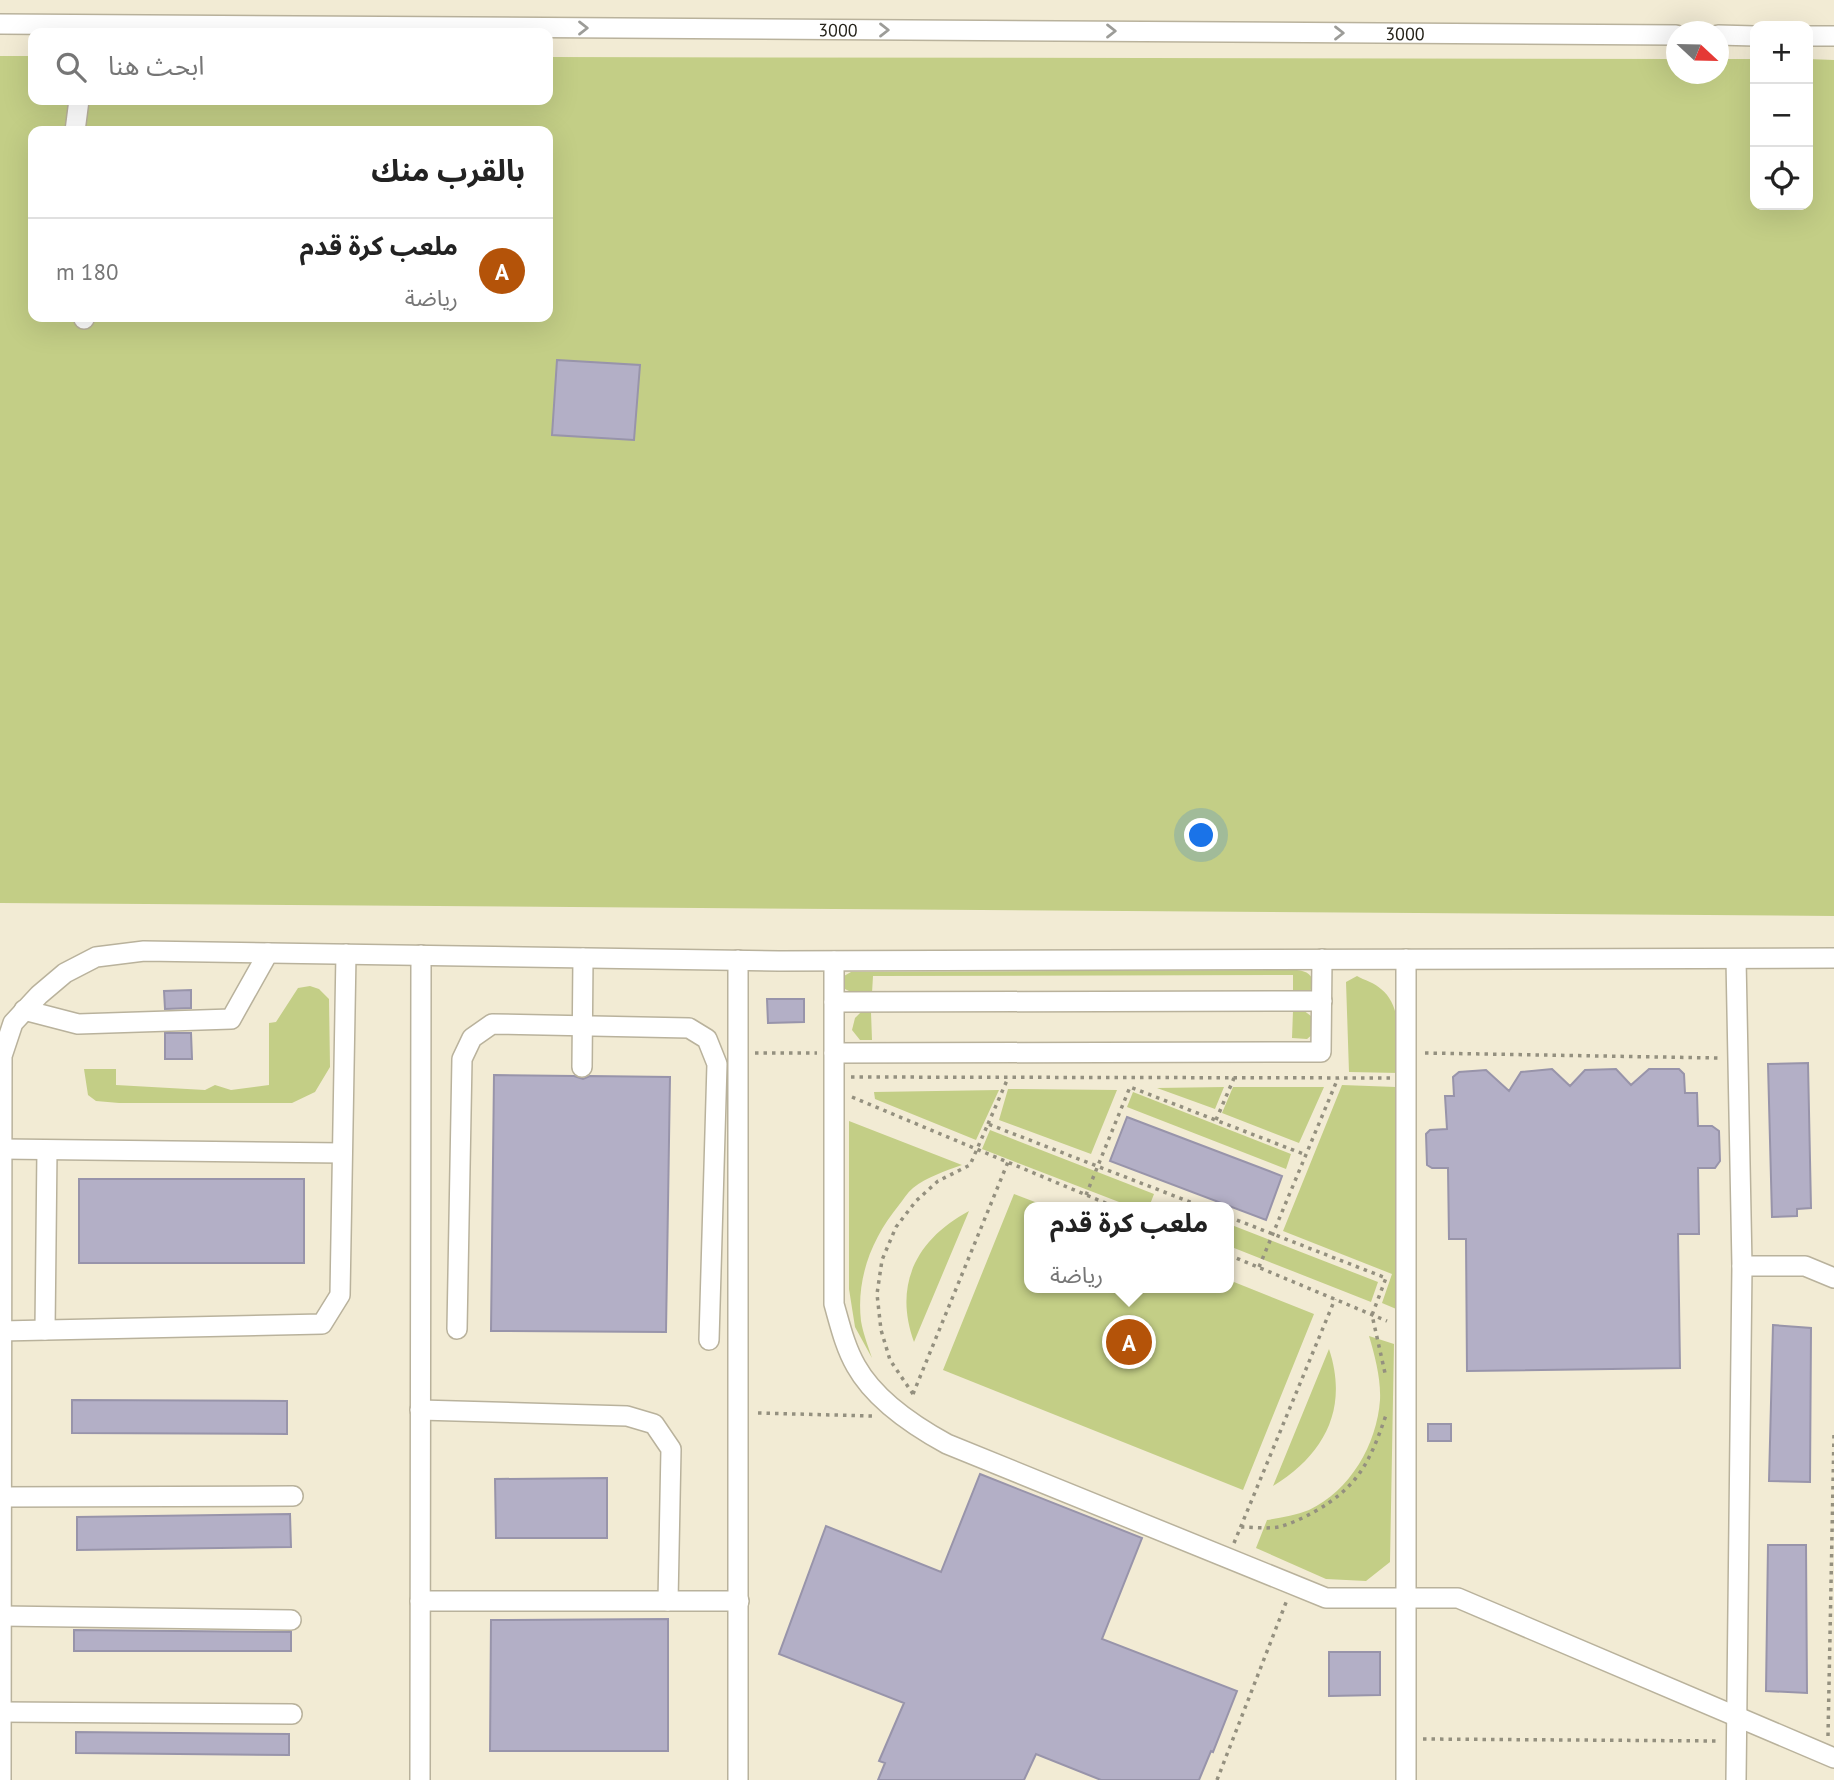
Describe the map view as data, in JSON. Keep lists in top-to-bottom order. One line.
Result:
{"streets":{"street":["3000"]},"one_way":["3000"],"north":"right","page":{"map_buttons":["+","−"],"search":"ابحث هنا","heading":"بالقرب منك","list":[{"mark":"A","name":"ملعب كرة قدم","note":"رياضة","value":"180 m"}],"popup":["ملعب كرة قدم","رياضة"],"pins":"A"}}
